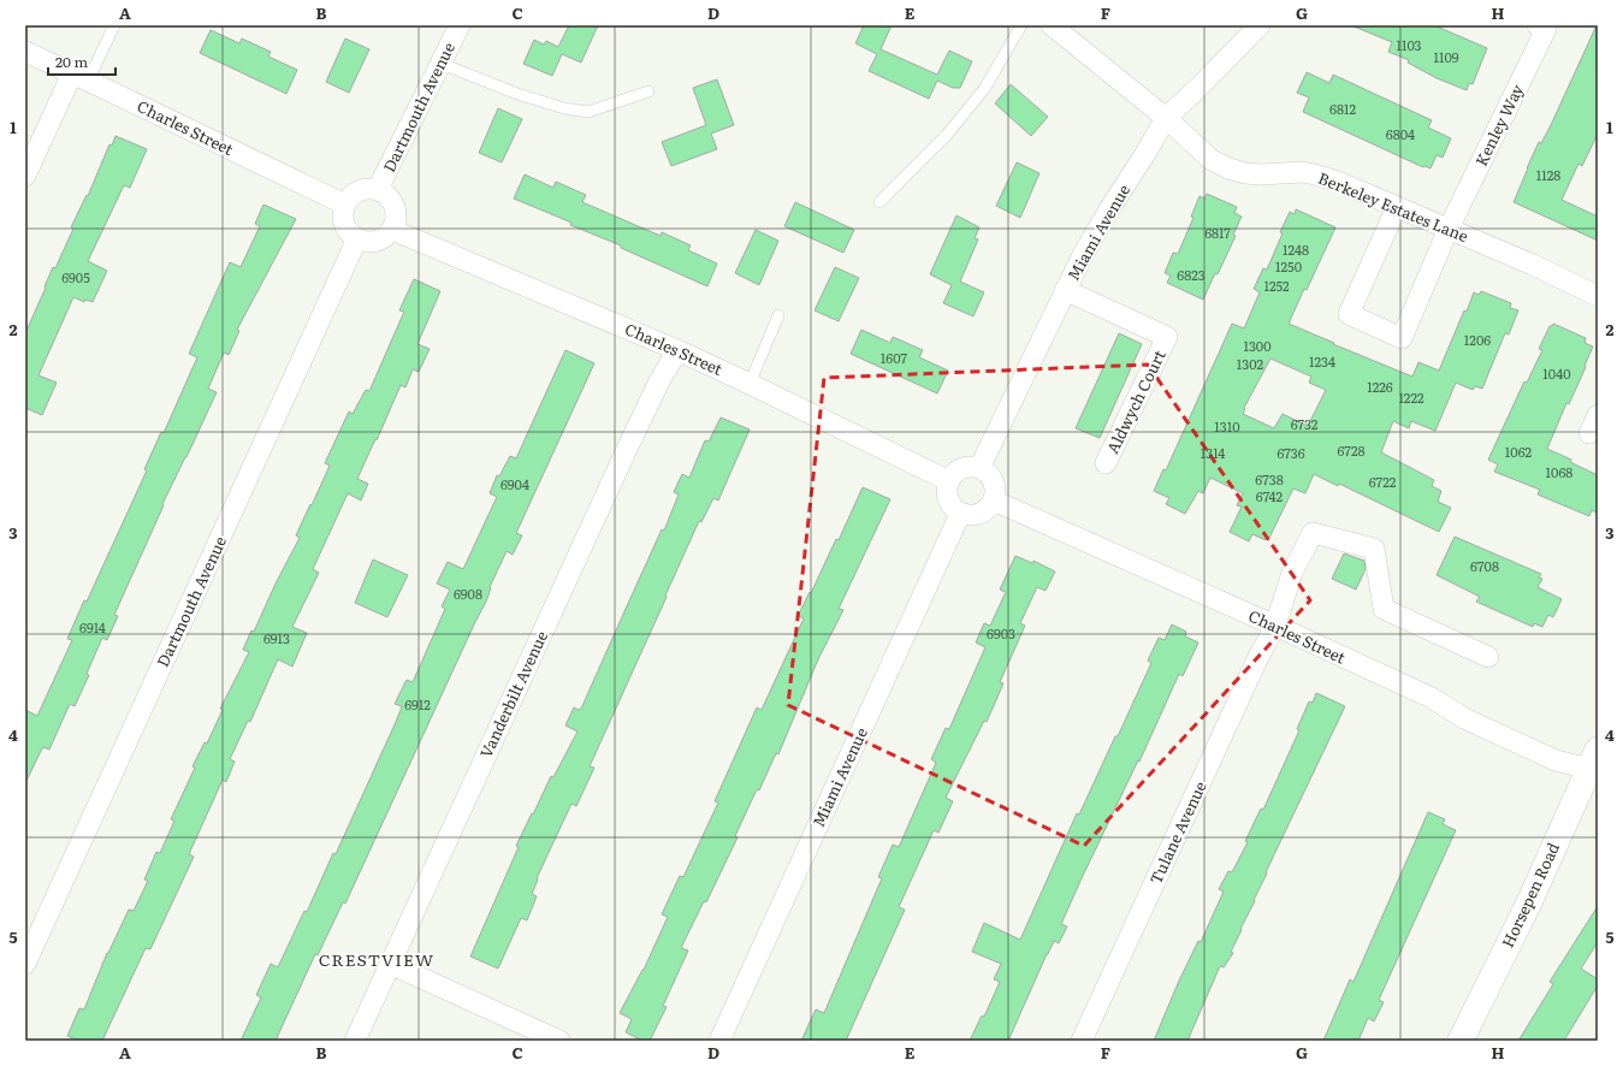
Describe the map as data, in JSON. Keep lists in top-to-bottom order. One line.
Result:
{"streets":{"street":["Dartmouth Avenue","Kenley Way","Charles Street","Berkeley Estates Lane","Miami Avenue","Aldwych Court","Vanderbilt Avenue","Tulane Avenue","Horsepen Road"]},"crossings":[["Dartmouth Avenue","Charles Street"],["Kenley Way","Berkeley Estates Lane"],["Charles Street","Miami Avenue"],["Charles Street","Vanderbilt Avenue"],["Charles Street","Tulane Avenue"],["Charles Street","Horsepen Road"],["Berkeley Estates Lane","Miami Avenue"],["Miami Avenue","Aldwych Court"]],"districts":["CRESTVIEW"],"house_numbers":["1103","1109","6812","6804","1128","6817","1248","1250","6823","6905","1252","1206","1300","1607","1234","1302","1040","1226","1222","6732","1310","6728","1062","1314","6736","1068","6738","6722","6904","6742","6708","6908","6914","6903","6913","6912"],"scale_bar":"20 m","grid":{"columns":["A","B","C","D","E","F","G","H"],"rows":["1","2","3","4","5"]}}
